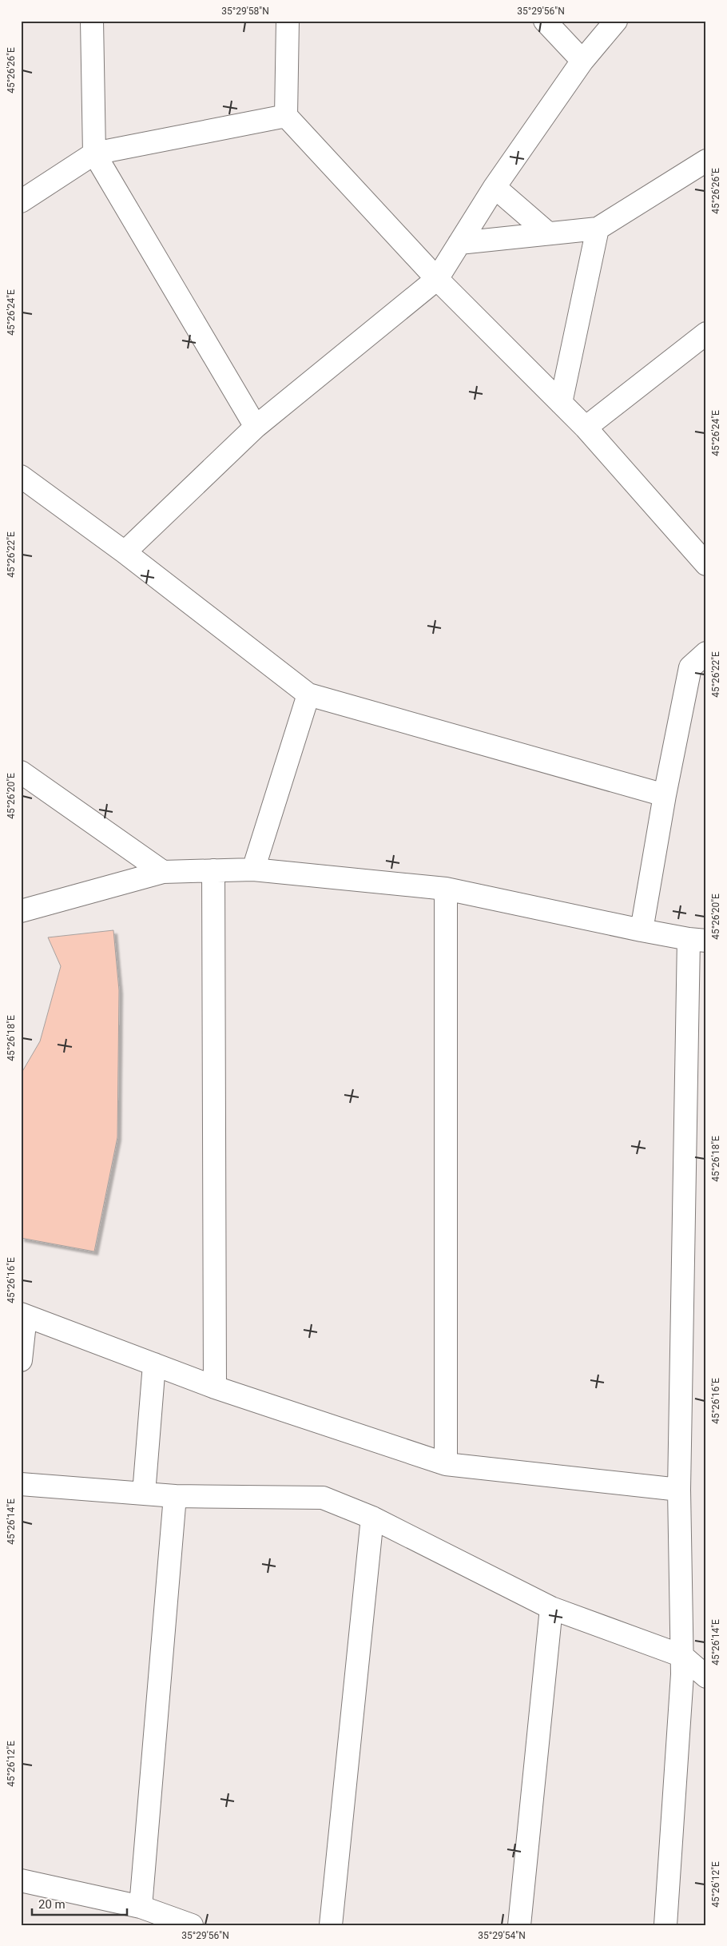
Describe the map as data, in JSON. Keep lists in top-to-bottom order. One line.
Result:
{"scale_bar":"20 m","coordinates":["35°29'58\"N","35°29'56\"N","45°26'26\"E","45°26'24\"E","45°26'22\"E","45°26'20\"E","45°26'18\"E","45°26'16\"E","45°26'14\"E","45°26'12\"E","35°29'54\"N"]}
